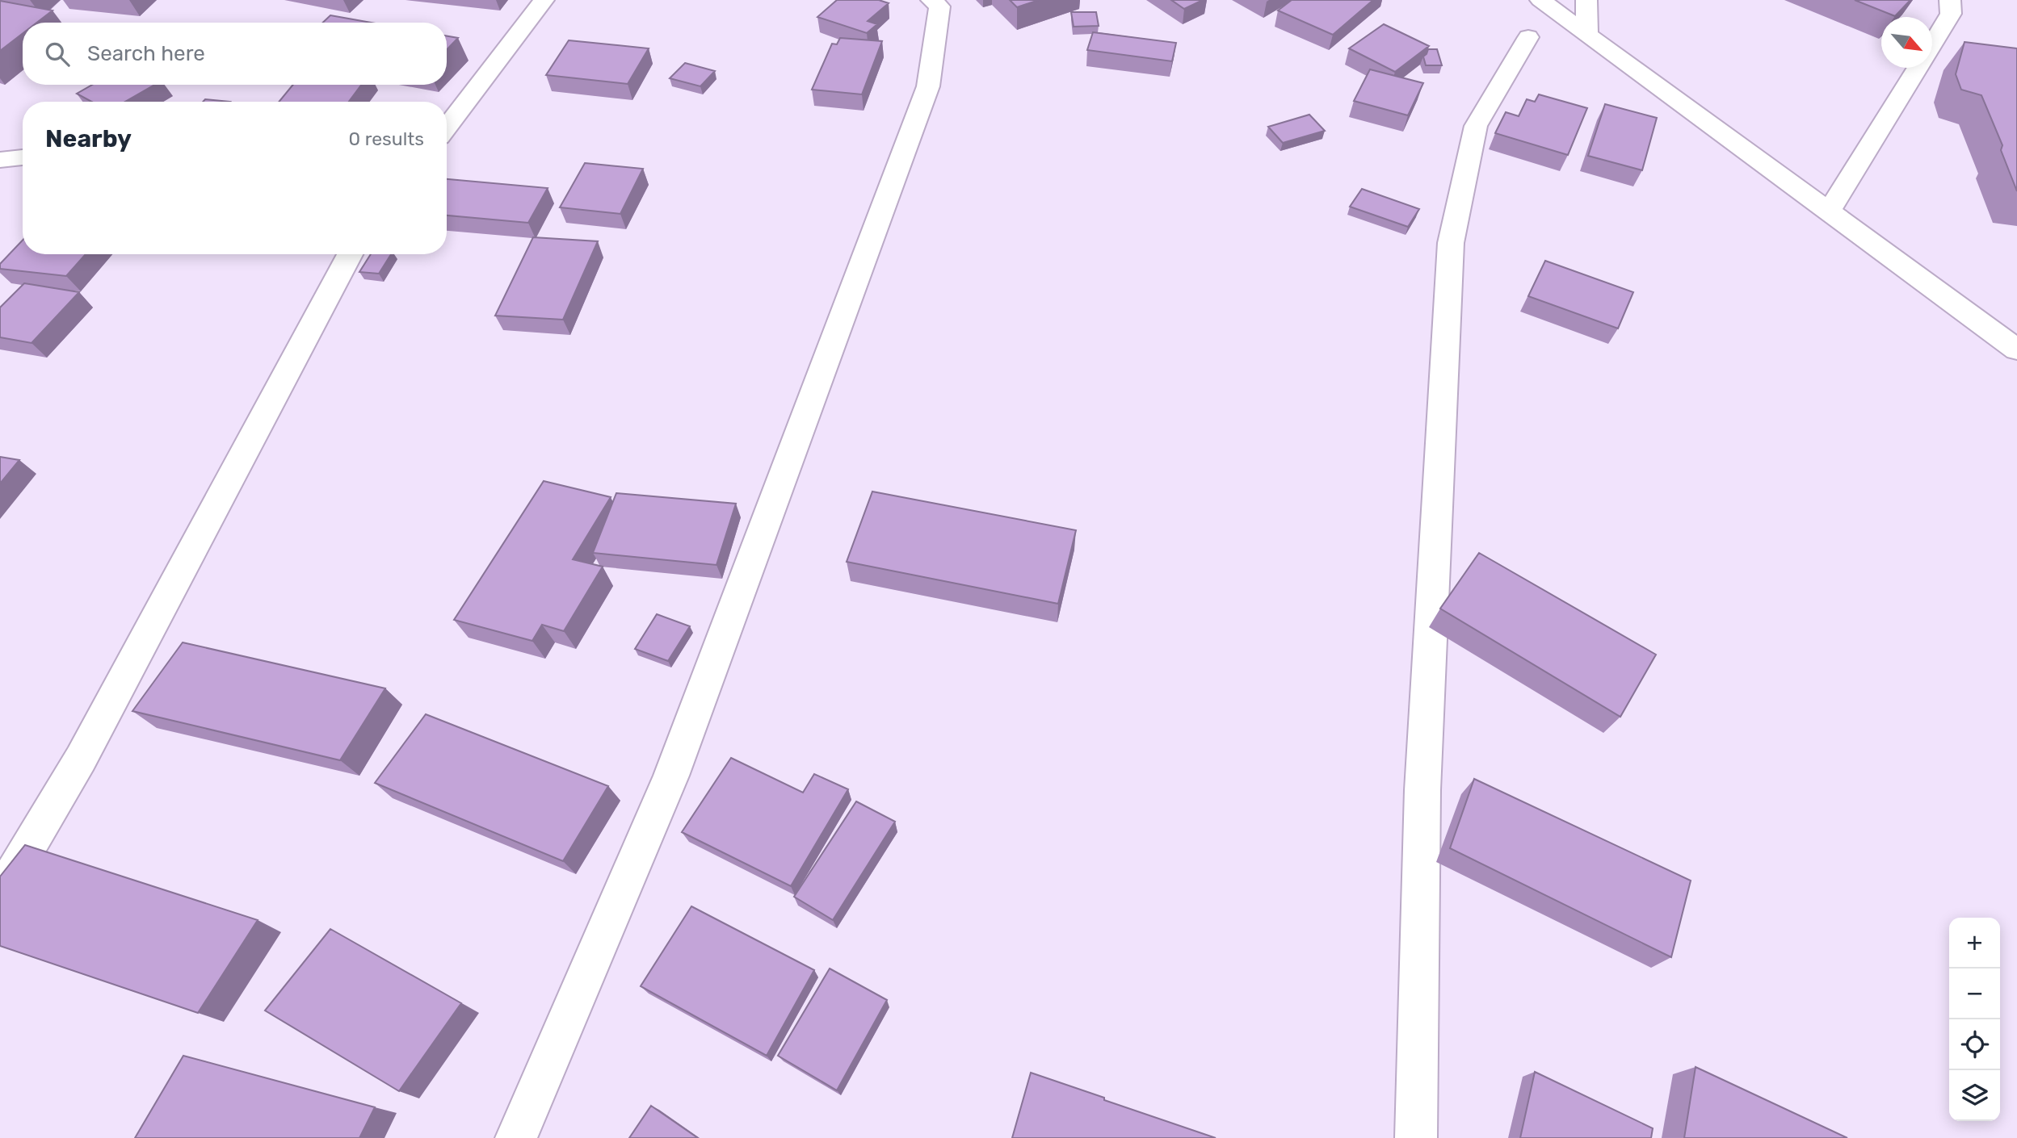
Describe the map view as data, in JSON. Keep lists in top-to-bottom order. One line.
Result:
{"north":"bottom right","page":{"search":"Search here","heading":["Nearby","0 results"],"map_buttons":["+","−"]}}
